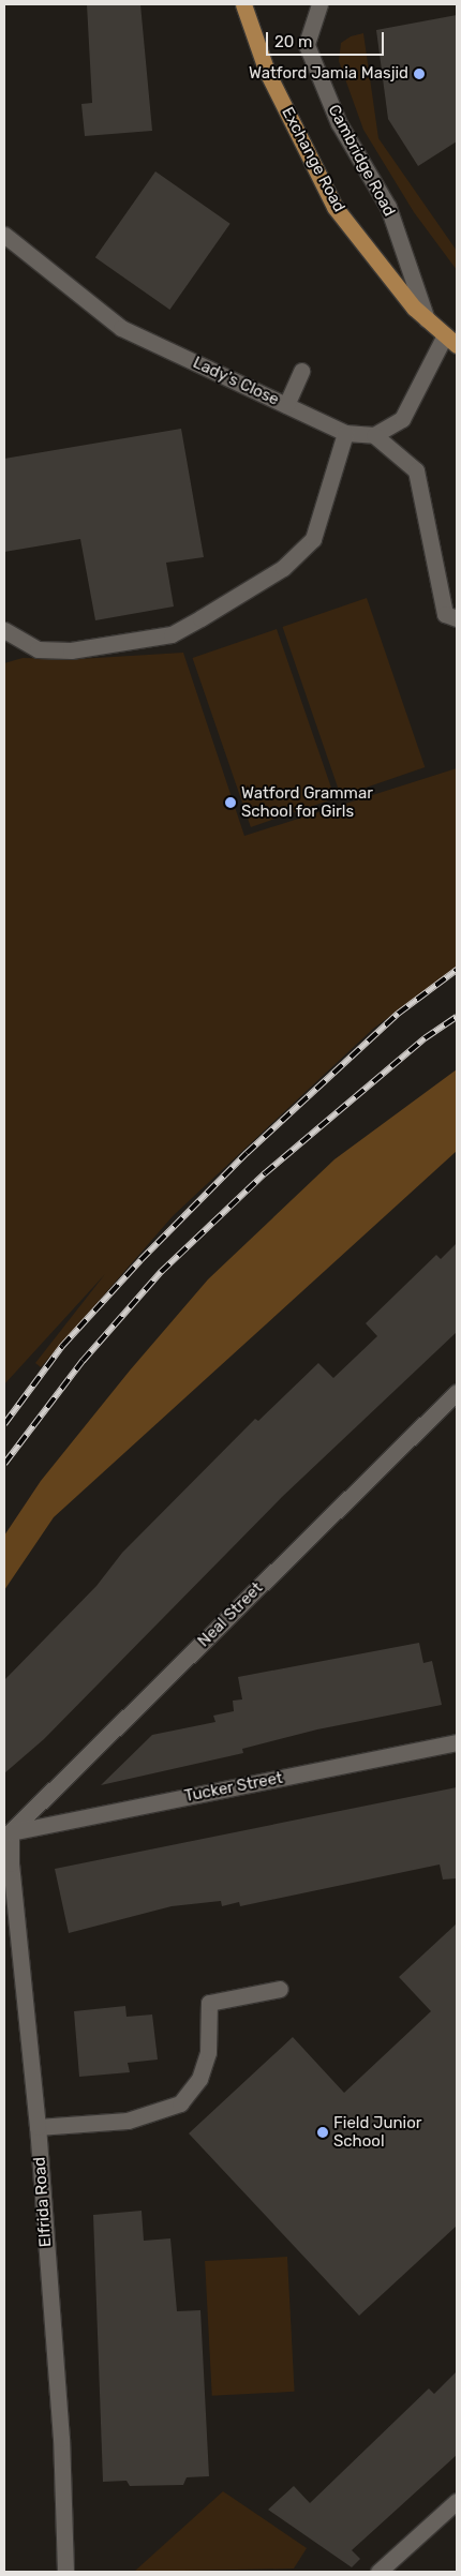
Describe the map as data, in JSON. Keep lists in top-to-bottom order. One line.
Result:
{"streets":{"main road":["Exchange Road"],"street":["Cambridge Road","Lady's Close","Neal Street","Tucker Street","Elfrida Road"]},"crossings":[["Exchange Road","Cambridge Road"],["Neal Street","Tucker Street"],["Neal Street","Elfrida Road"],["Tucker Street","Elfrida Road"]],"places":["Watford Jamia Masjid","Watford Grammar School for Girls","Field Junior School"],"scale_bar":"20 m"}
